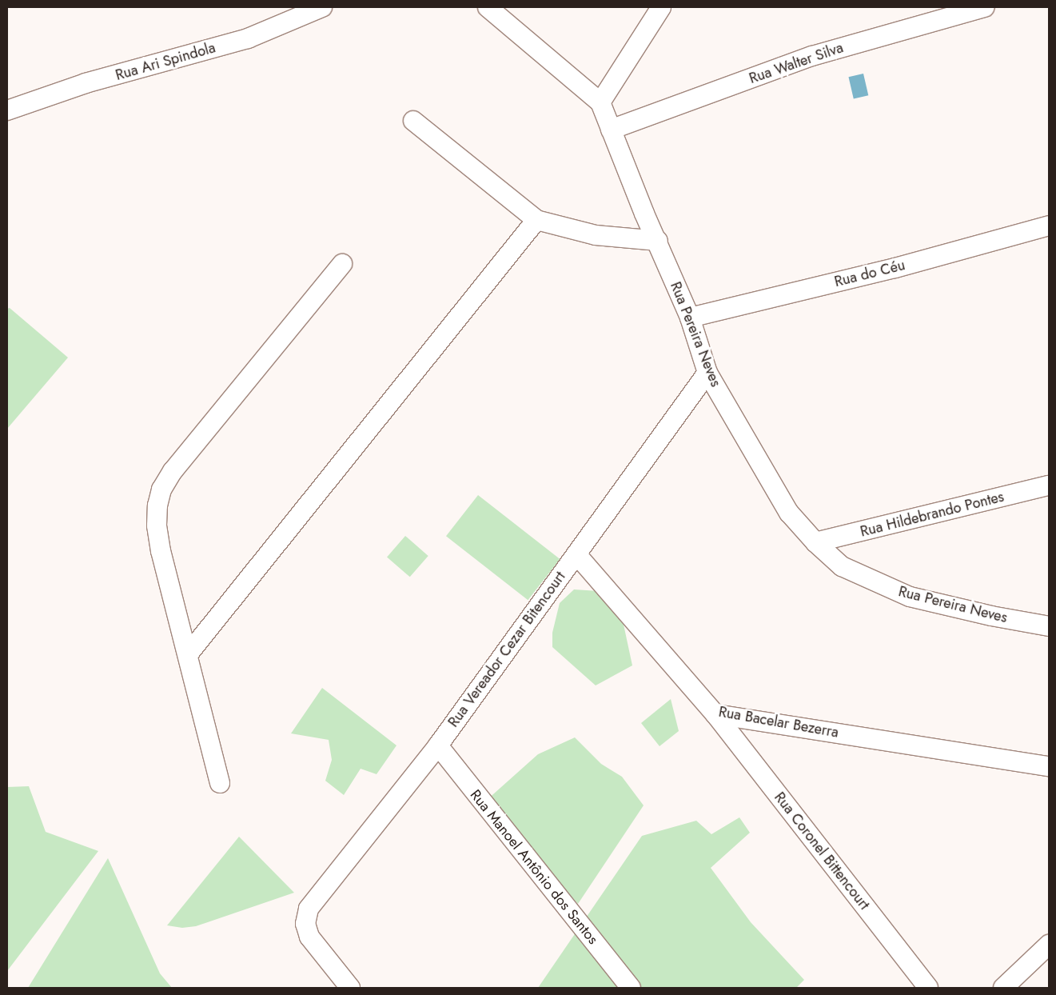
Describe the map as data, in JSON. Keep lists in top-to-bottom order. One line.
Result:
{"streets":{"street":["Rua Ari Spindola","Rua Walter Silva","Rua do Céu","Rua Pereira Neves","Rua Hildebrando Pontes","Rua Vereador Cezar Bitencourt","Rua Bacelar Bezerra","Rua Coronel Bittencourt","Rua Manoel Antônio dos Santos"]},"crossings":[["Rua Walter Silva","Rua Pereira Neves"],["Rua do Céu","Rua Pereira Neves"],["Rua Pereira Neves","Rua Hildebrando Pontes"],["Rua Pereira Neves","Rua Vereador Cezar Bitencourt"],["Rua Vereador Cezar Bitencourt","Rua Bacelar Bezerra"],["Rua Vereador Cezar Bitencourt","Rua Manoel Antônio dos Santos"],["Rua Bacelar Bezerra","Rua Coronel Bittencourt"]]}
